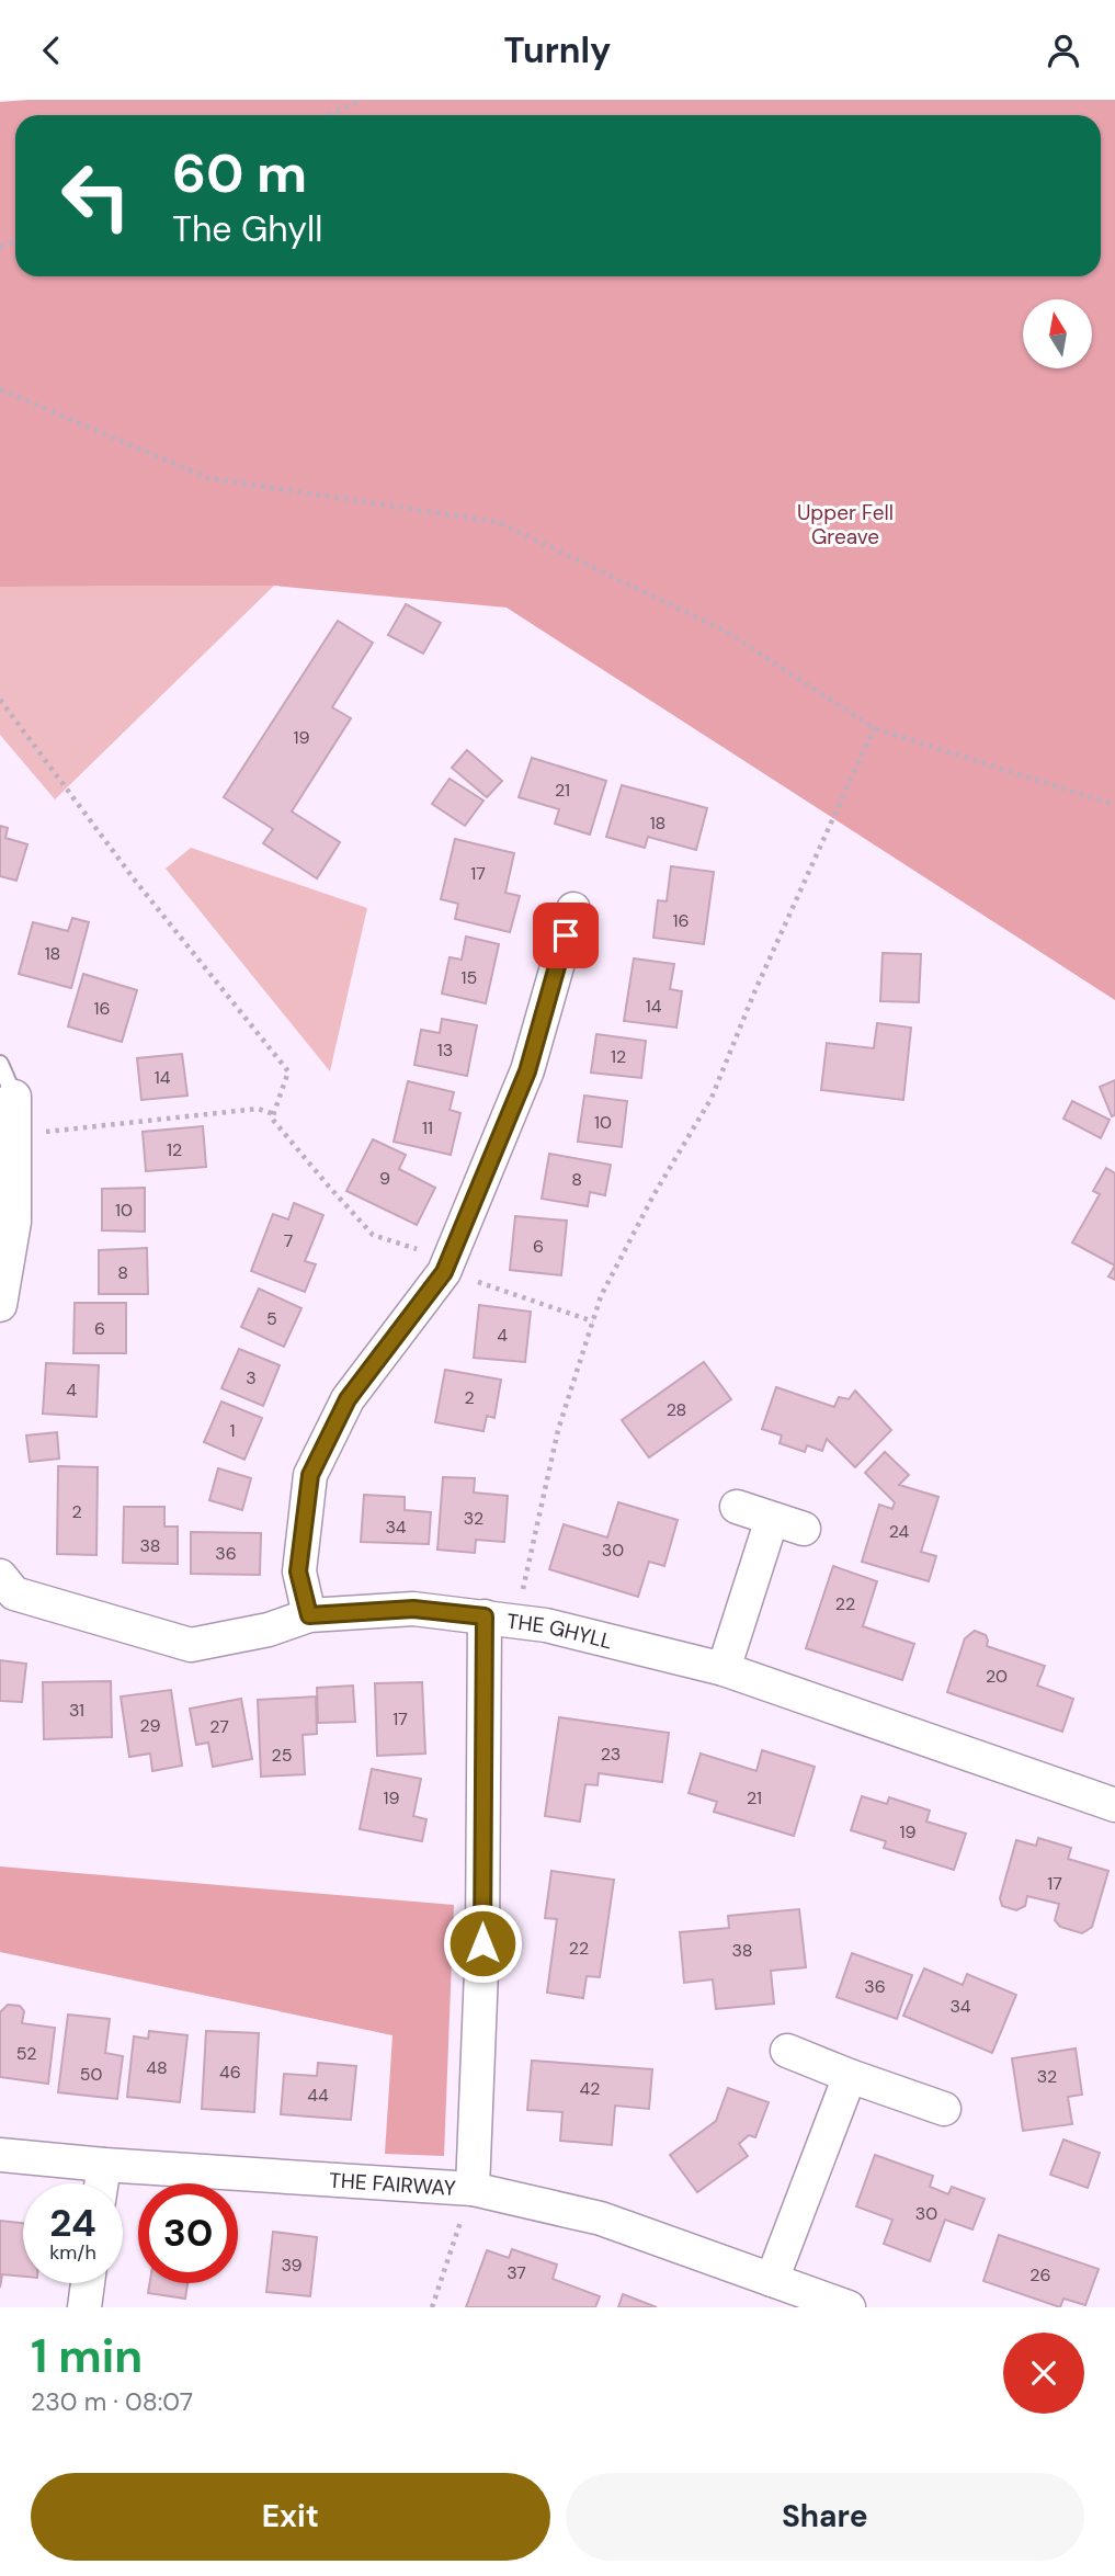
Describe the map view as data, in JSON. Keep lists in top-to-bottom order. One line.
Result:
{"streets":{"street":["THE GHYLL","THE FAIRWAY"]},"parks":["Upper Fell Greave"],"house_numbers":["19","21","18","17","16","18","15","14","16","13","12","14","10","11","12","9","8","10","7","6","8","5","6","4","3","4","2","28","1","2","32","34","24","38","30","36","22","20","31","17","29","27","23","25","19","21","19","17","22","38","36","34","52","48","46","50","32","42","44","30","39","37","26"],"north":"top","page":{"header":"Turnly","turn":["60 m","The Ghyll"],"speed":"24 km/h","limit":"30","heading":["1 min","230 m · 08:07"],"buttons":["Exit","Share"]}}
